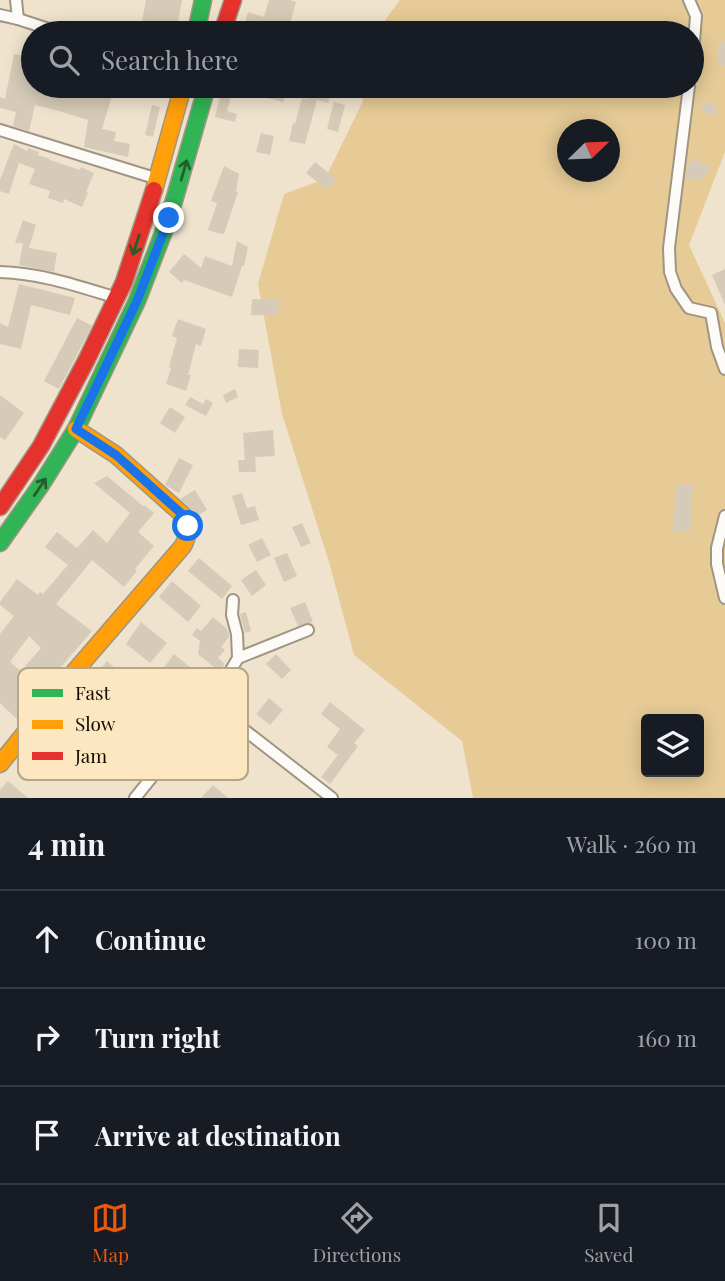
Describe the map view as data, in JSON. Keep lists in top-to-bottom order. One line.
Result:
{"legend":["Fast","Slow","Jam"],"north":"top right","page":{"search":"Search here","heading":["4 min","Walk · 260 m"],"list":[["Continue","100 m"],["Turn right","160 m"],"Arrive at destination"],"nav":["Map","Directions","Saved"]}}
